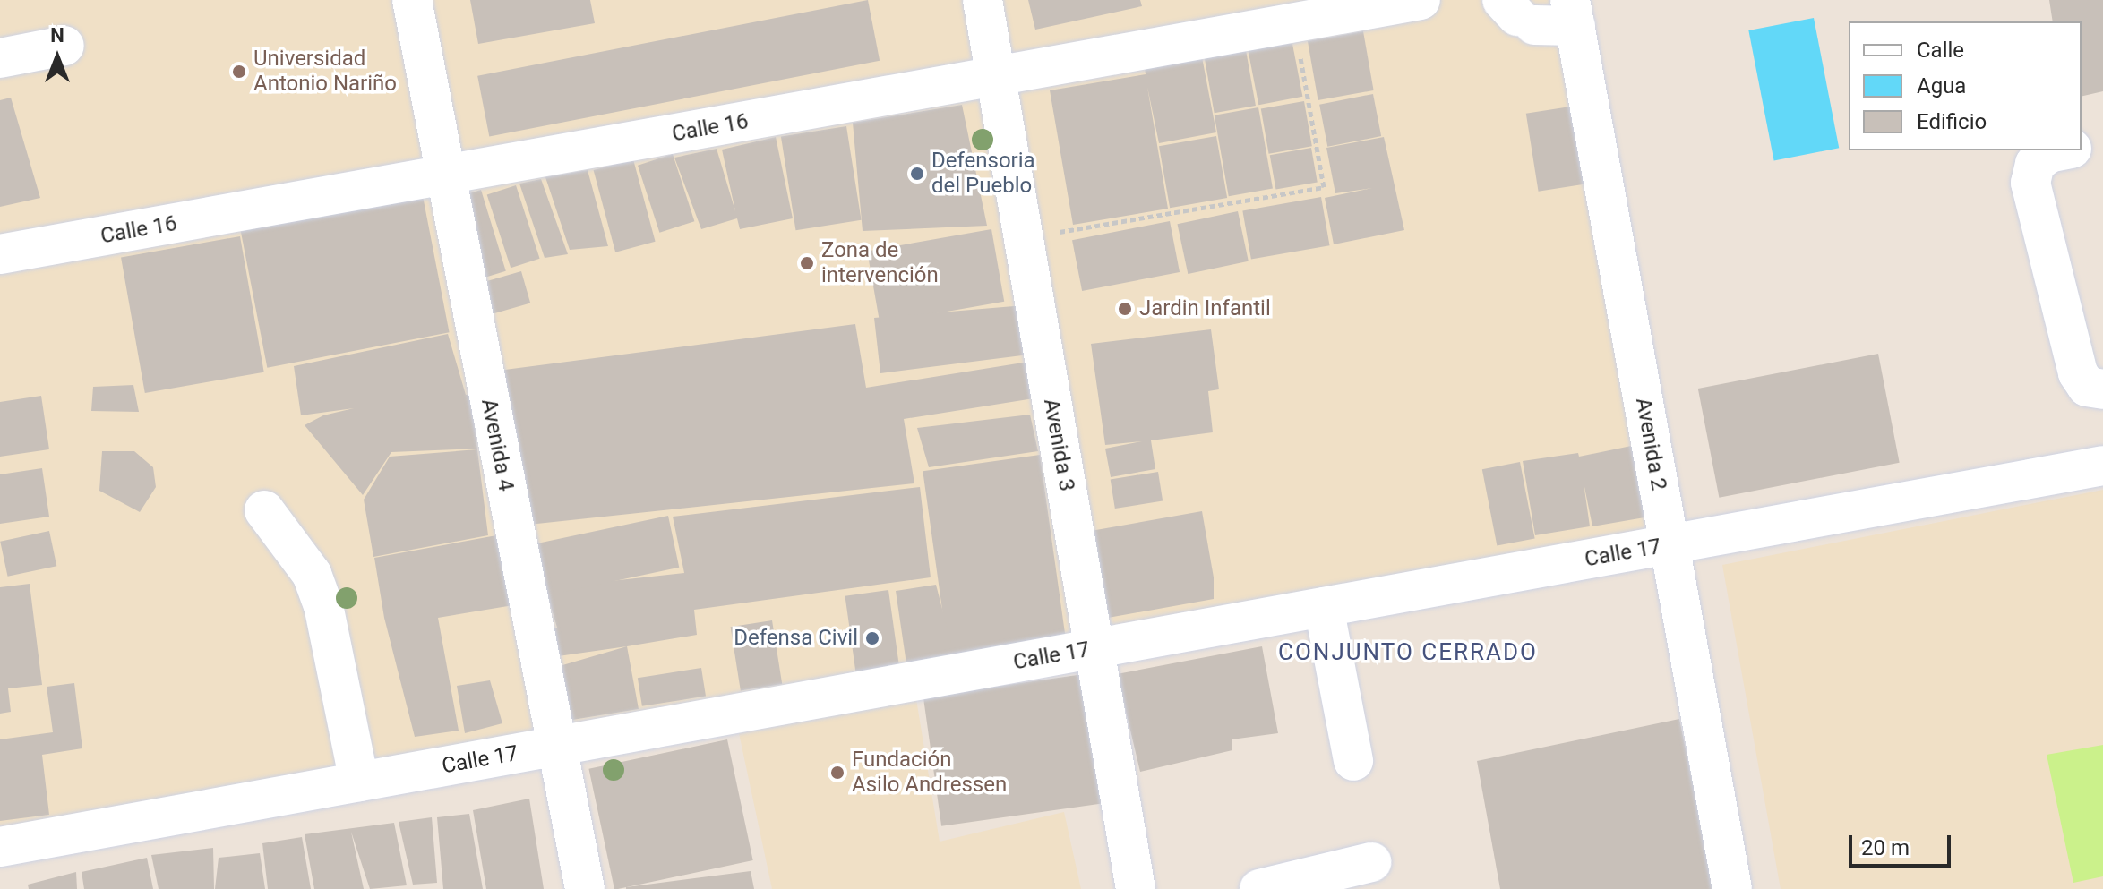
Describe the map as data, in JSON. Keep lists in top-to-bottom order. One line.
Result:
{"streets":{"street":["Calle 16","Avenida 2","Avenida 4","Avenida 3","Calle 17"]},"crossings":[["Calle 16","Avenida 4"],["Calle 16","Avenida 3"],["Avenida 2","Calle 17"],["Avenida 4","Calle 17"],["Avenida 3","Calle 17"]],"districts":["CONJUNTO CERRADO"],"places":["Universidad Antonio Nariño","Defensoria del Pueblo","Zona de intervención","Jardin Infantil","Defensa Civil","Fundación Asilo Andressen"],"legend":["Calle","Agua","Edificio"],"scale_bar":"20 m","north":"top"}
